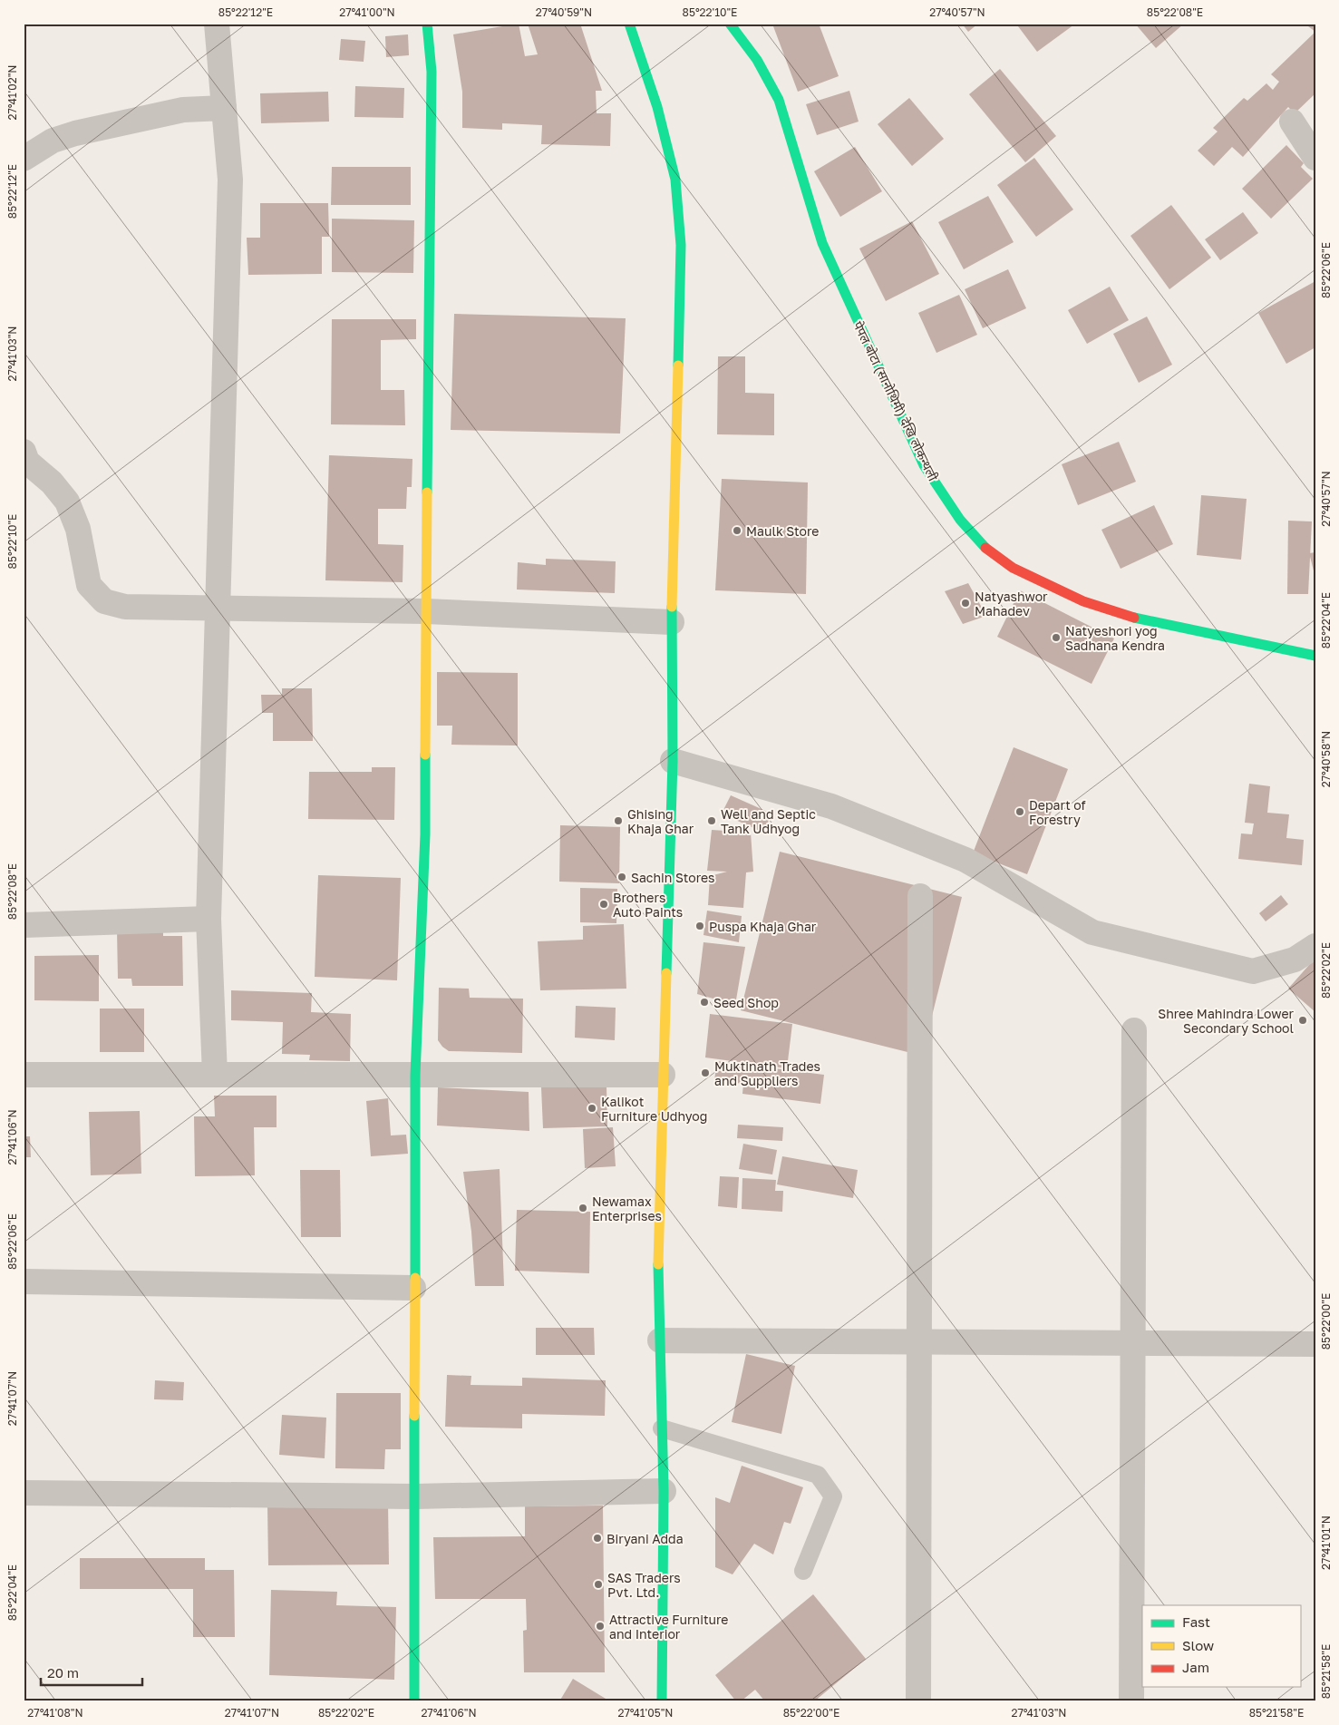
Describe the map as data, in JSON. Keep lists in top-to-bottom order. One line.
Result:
{"streets":{"main road":["पेपल बोटा (सानोथिमी) देखि लोकन्थली"]},"places":["Maulk Store","Natyashwor Mahadev","Natyeshori yog Sadhana Kendra","Depart of Forestry","Ghising Khaja Ghar","Well and Septic Tank Udhyog","Sachin Stores","Brothers Auto Paints","Puspa Khaja Ghar","Seed Shop","Shree Mahindra Lower Secondary School","Muktinath Trades and Suppliers","Kalikot Furniture Udhyog","Newamax Enterprises","Biryani Adda","SAS Traders Pvt. Ltd.","Attractive Furniture and Interior"],"legend":["Fast","Slow","Jam"],"scale_bar":"20 m","coordinates":["85°22'12\"E","27°41'00\"N","27°40'59\"N","85°22'10\"E","27°40'57\"N","85°22'08\"E","27°41'02\"N","85°22'06\"E","27°41'03\"N","85°22'04\"E","27°40'58\"N","85°22'02\"E","27°41'06\"N","85°22'00\"E","27°41'07\"N","27°41'01\"N","85°21'58\"E","27°41'08\"N","27°41'05\"N"]}
